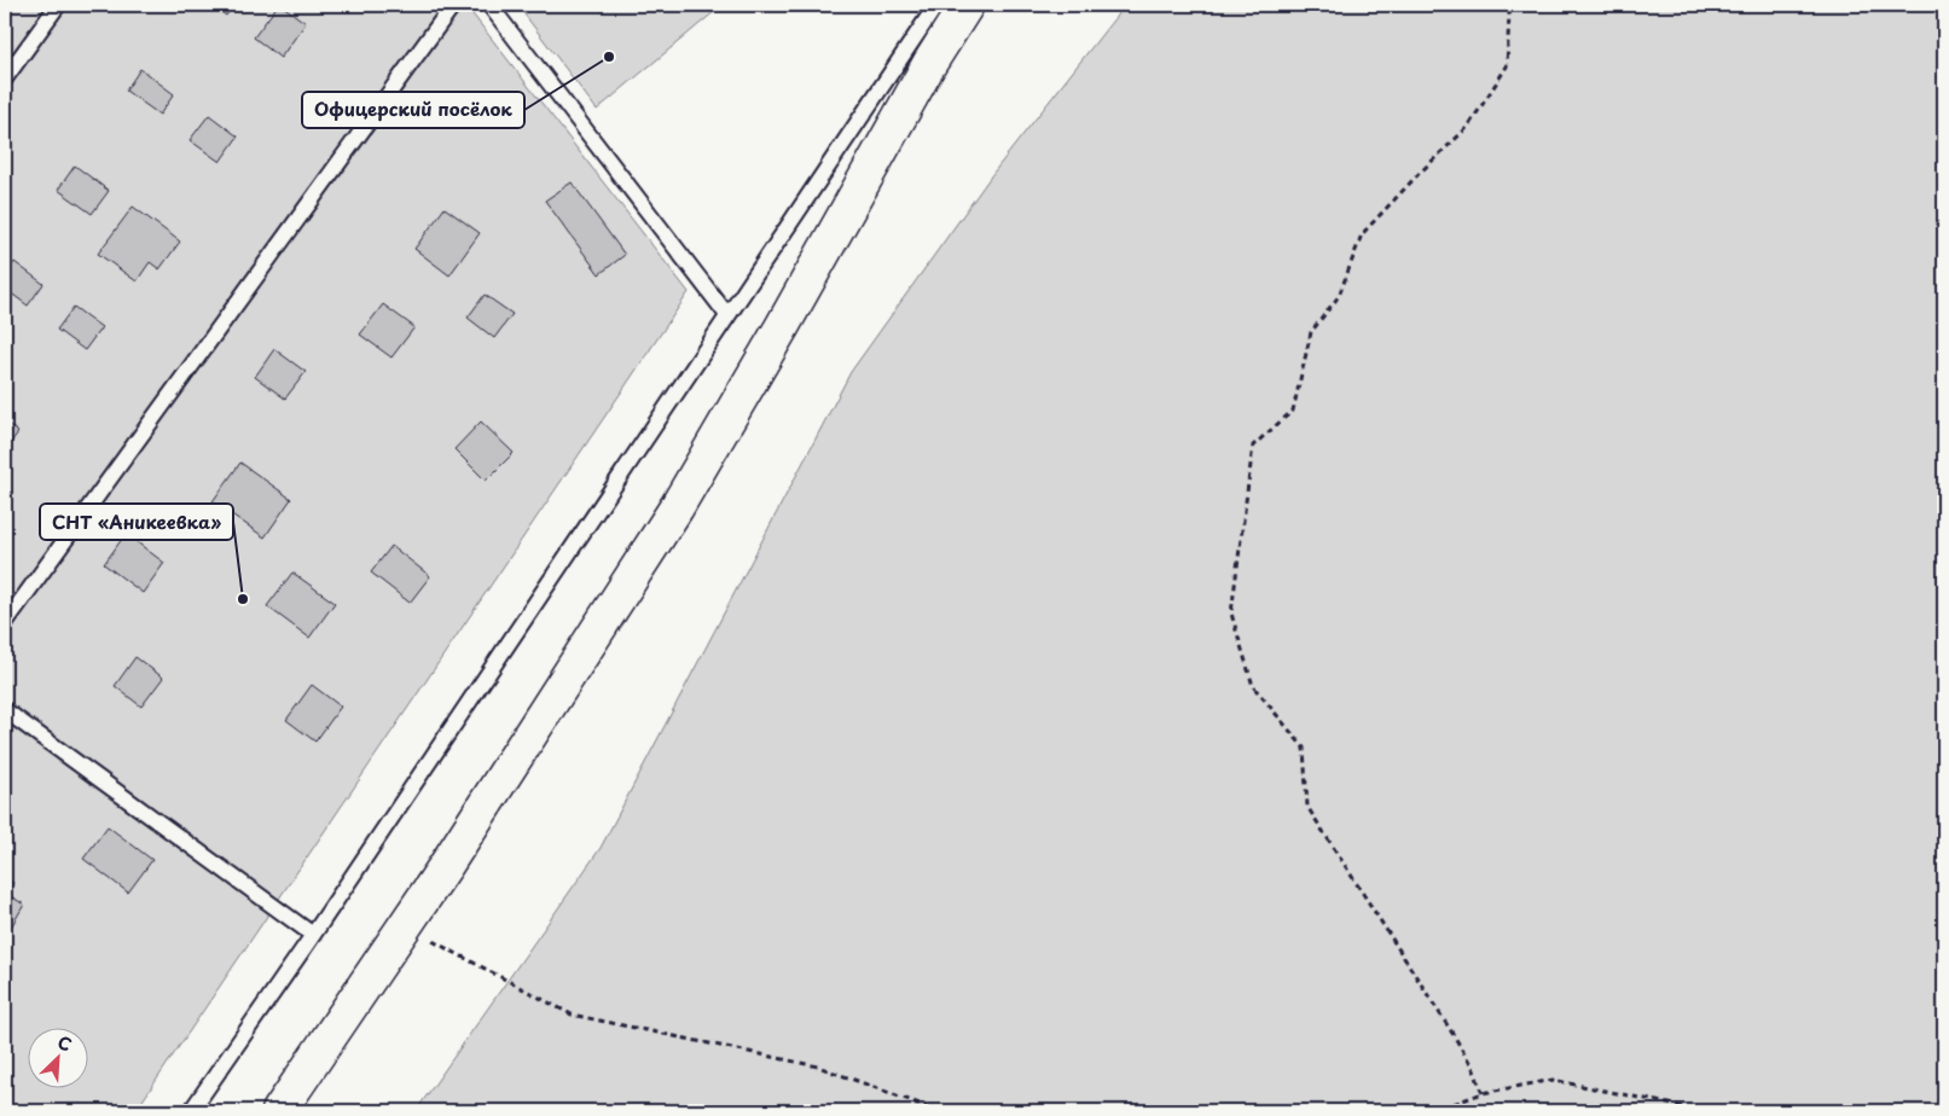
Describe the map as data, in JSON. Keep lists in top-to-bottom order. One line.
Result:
{"places":["Офицерский посёлок","СНТ «Аникеевка»"],"north":"top right"}
